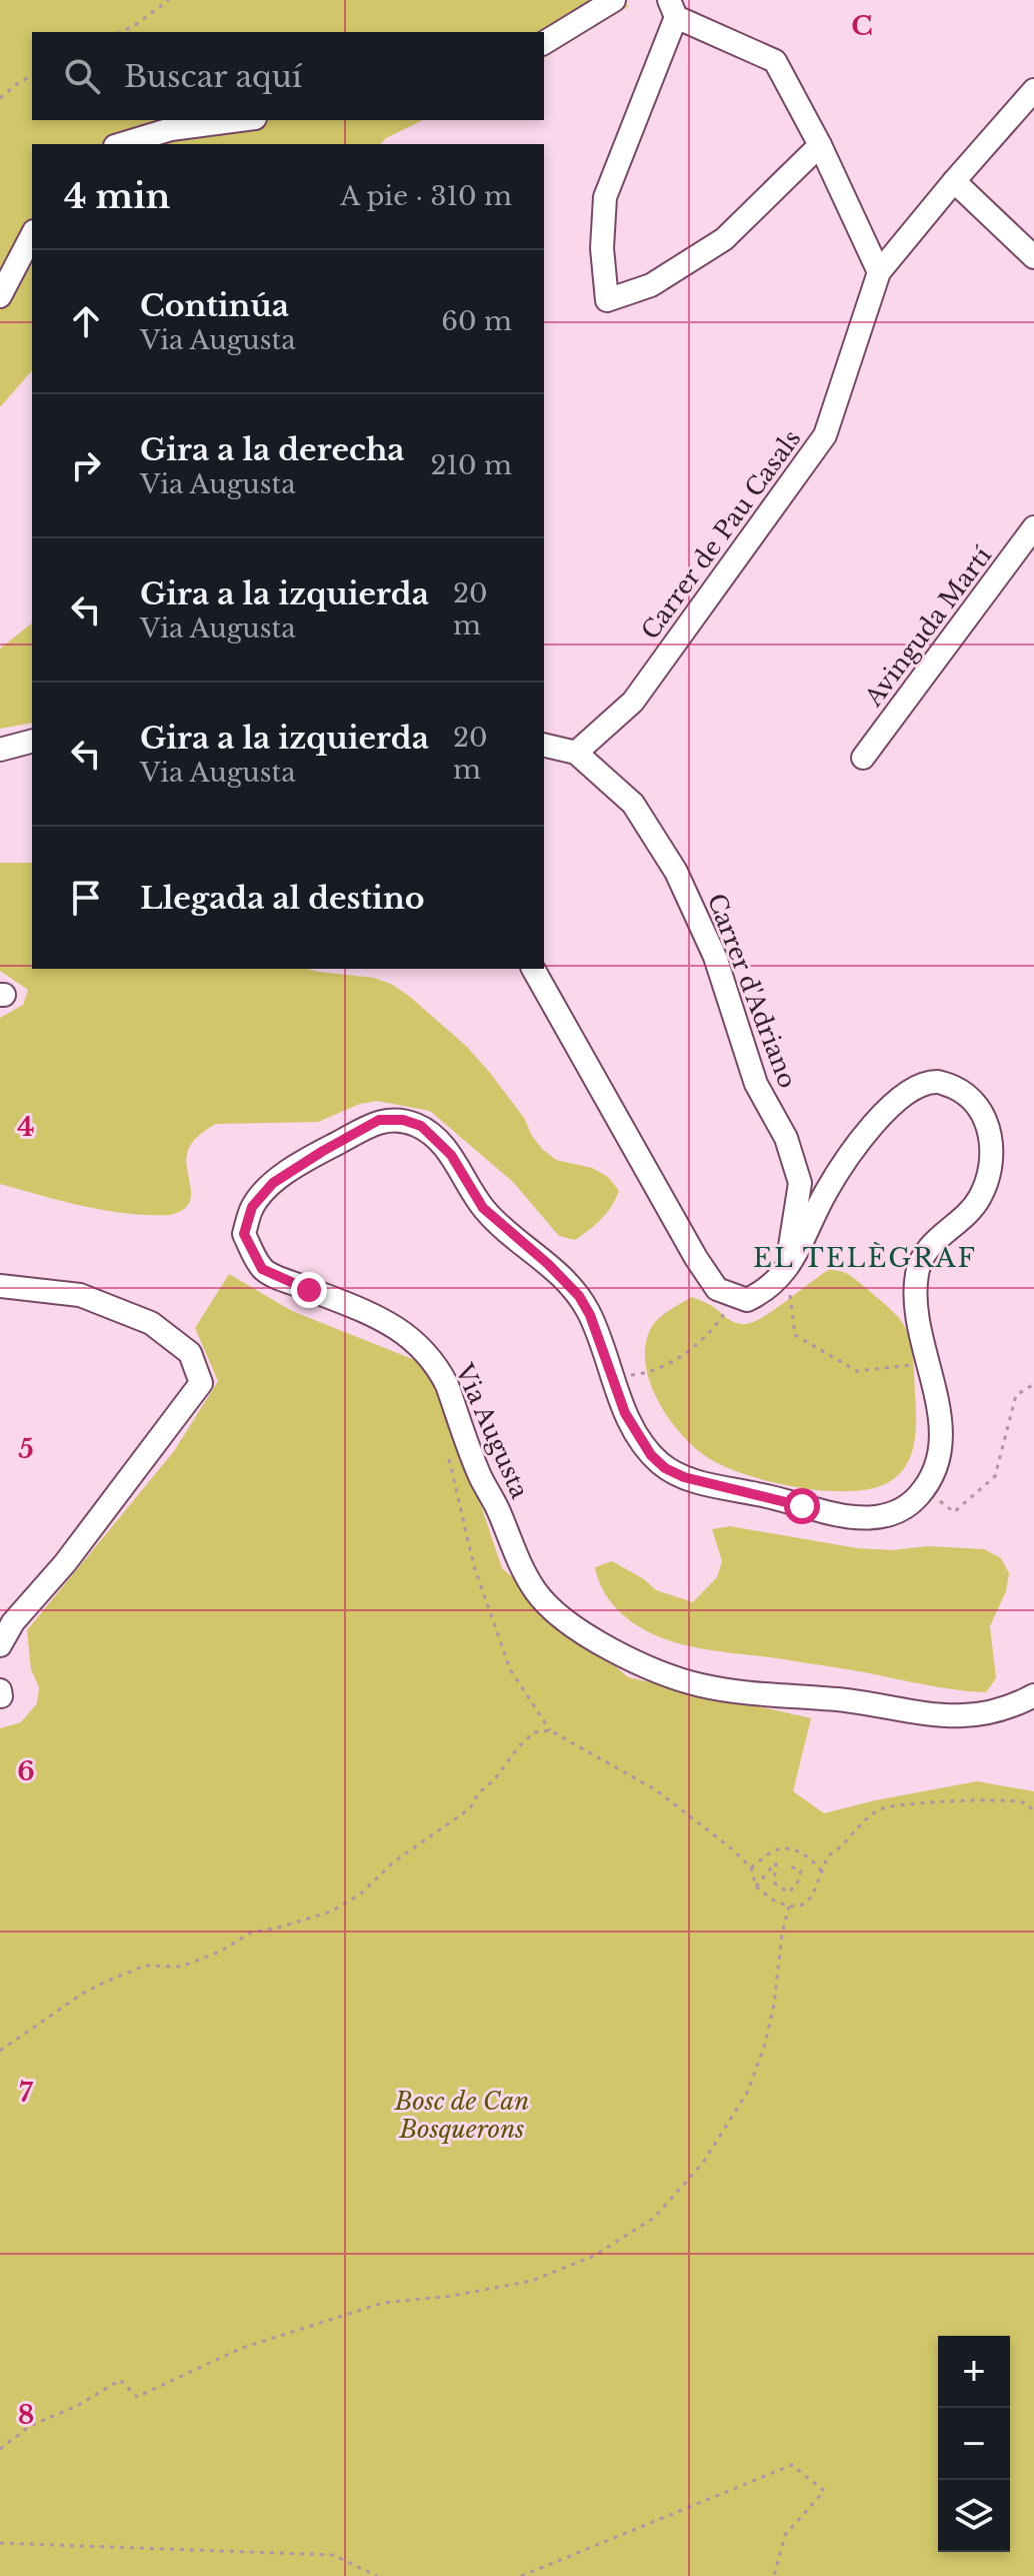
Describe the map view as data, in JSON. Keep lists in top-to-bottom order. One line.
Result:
{"streets":{"street":["Carrer de Pau Casals","Avinguda Martí","Carrer d'Adriano","Via Augusta"]},"crossings":[["Carrer de Pau Casals","Carrer d'Adriano"]],"districts":["EL TELÈGRAF"],"parks":["Bosc de Can Bosquerons"],"page":{"search":"Buscar aquí","heading":["4 min","A pie · 310 m"],"list":[["Continúa","Via Augusta","60 m"],["Gira a la derecha","Via Augusta","210 m"],["Gira a la izquierda","Via Augusta","20 m"],["Gira a la izquierda","Via Augusta","20 m"],"Llegada al destino"],"map_buttons":["+","−"]},"grid":{"columns":["C"],"rows":["4","5","6","7","8"]}}
